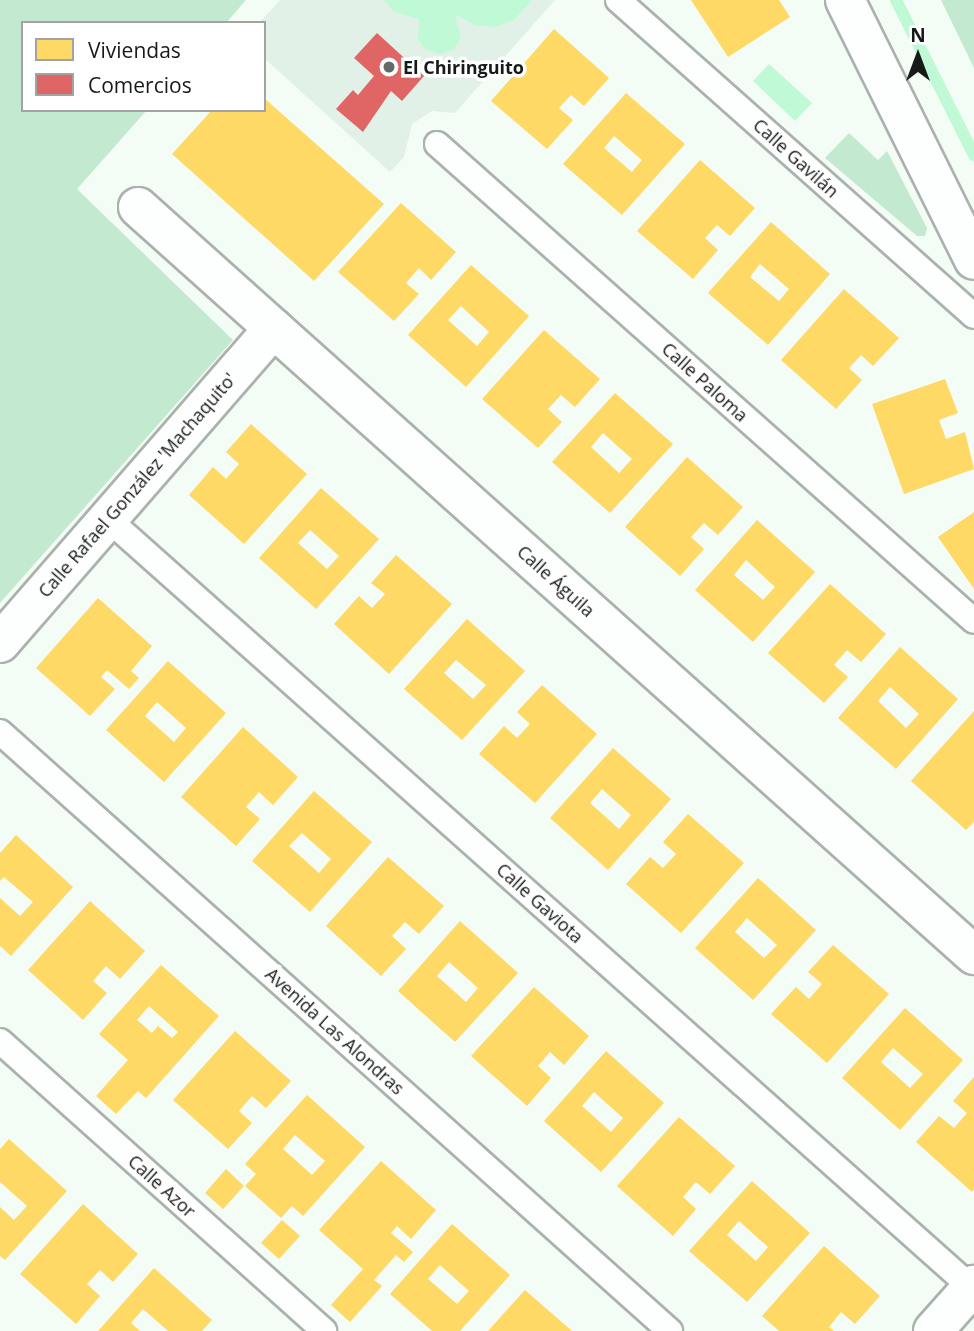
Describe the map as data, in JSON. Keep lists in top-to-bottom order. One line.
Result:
{"streets":{"street":["Calle Rafael González 'Machaquito'","Calle Águila"],"lane":["Calle Gavilán","Calle Paloma","Calle Gaviota","Avenida Las Alondras","Calle Azor"]},"crossings":[["Calle Rafael González 'Machaquito'","Calle Águila"],["Calle Rafael González 'Machaquito'","Calle Gaviota"]],"places":["El Chiringuito"],"legend":["Viviendas","Comercios"],"north":"top"}
